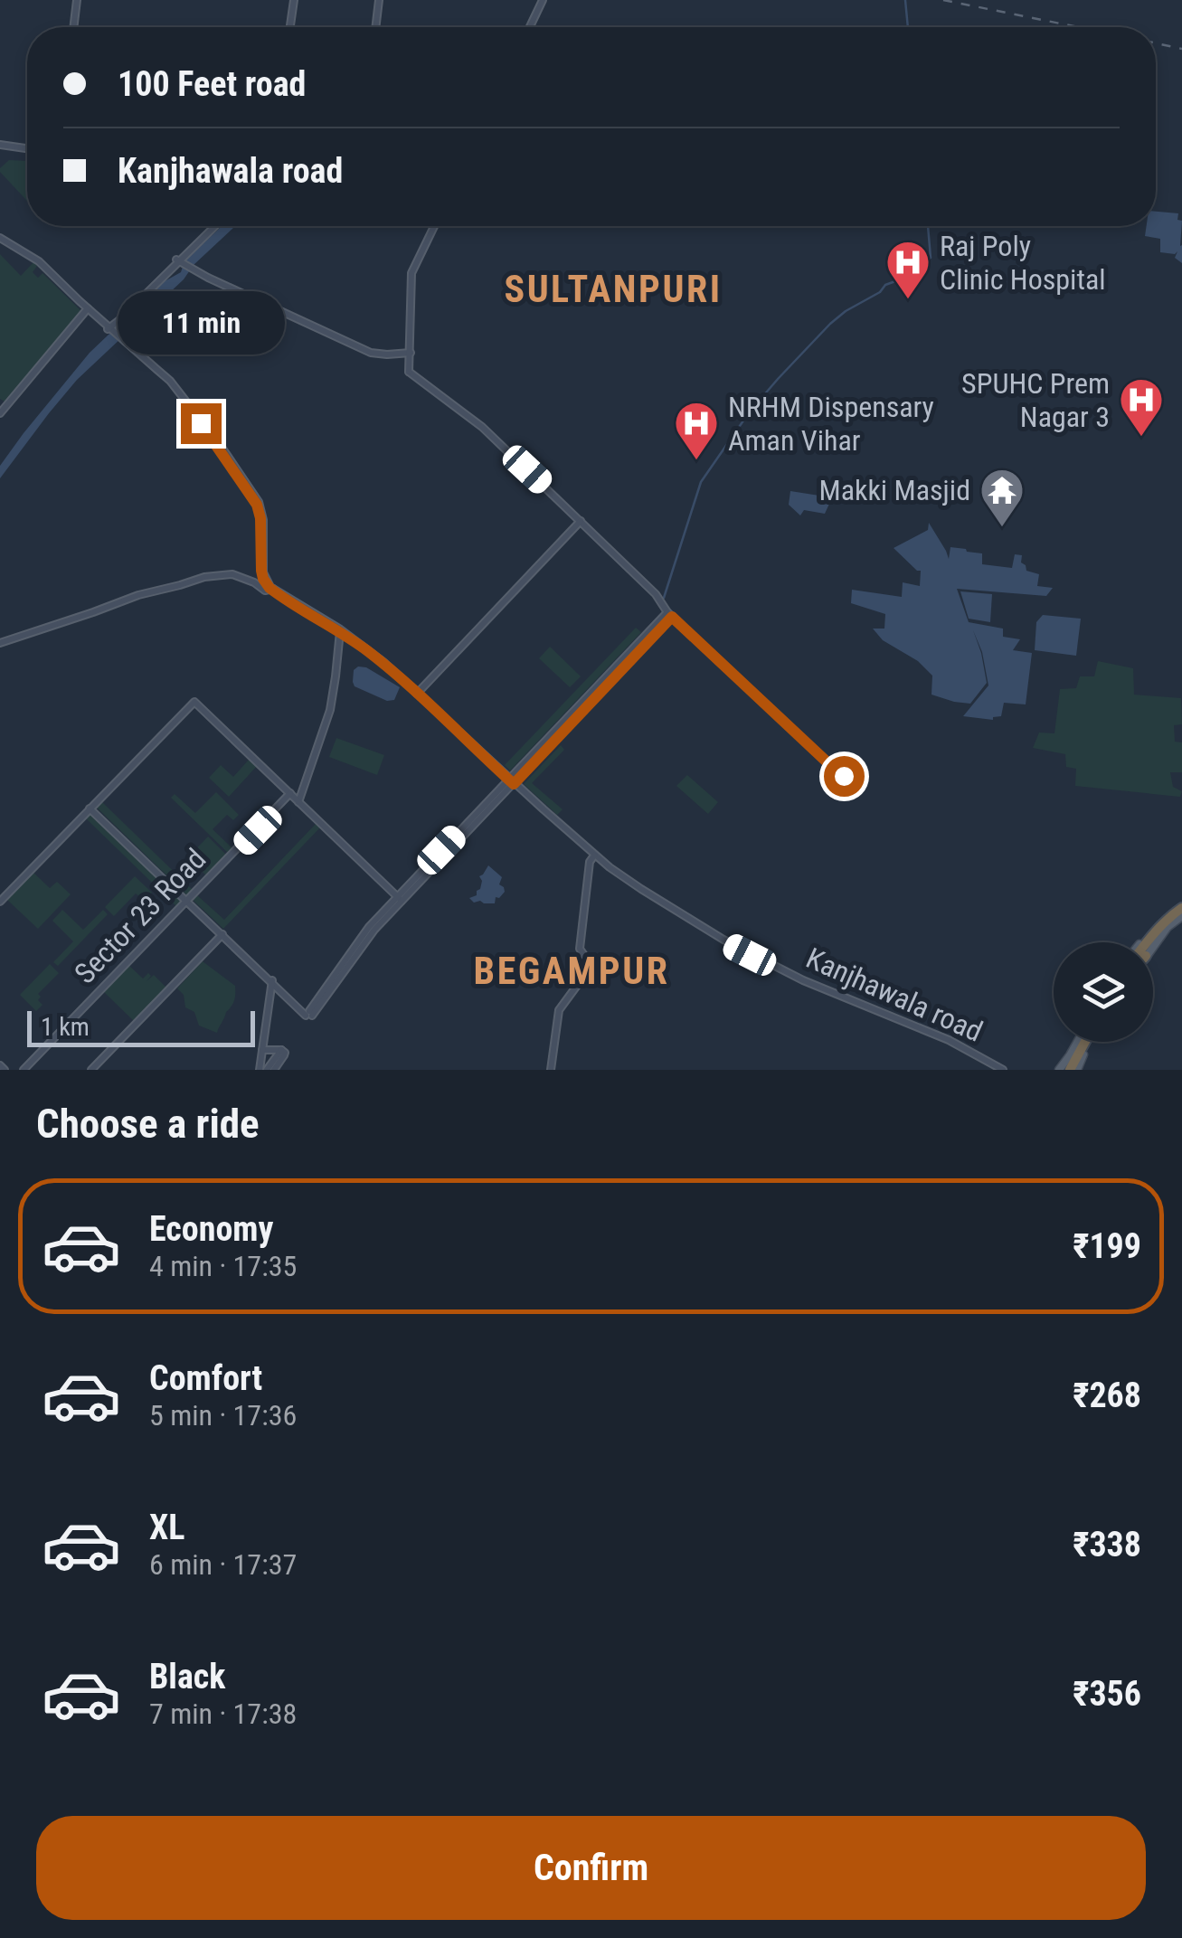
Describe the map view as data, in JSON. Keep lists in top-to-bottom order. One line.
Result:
{"streets":{"street":["Sector 23 Road","Kanjhawala road"]},"districts":["SULTANPURI","BEGAMPUR"],"places":{"hospital":["Raj Poly Clinic Hospital","SPUHC Prem Nagar 3","NRHM Dispensary Aman Vihar"],"temple":["Makki Masjid"]},"scale_bar":"1 km","page":{"banner":["100 Feet road","Kanjhawala road"],"bubble":"11 min","scale":"1 km","heading":"Choose a ride","list":[{"name":"Economy","note":"4 min · 17:35","value":"₹199"},{"name":"Comfort","note":"5 min · 17:36","value":"₹268"},{"name":"XL","note":"6 min · 17:37","value":"₹338"},{"name":"Black","note":"7 min · 17:38","value":"₹356"}],"buttons":"Confirm"}}
